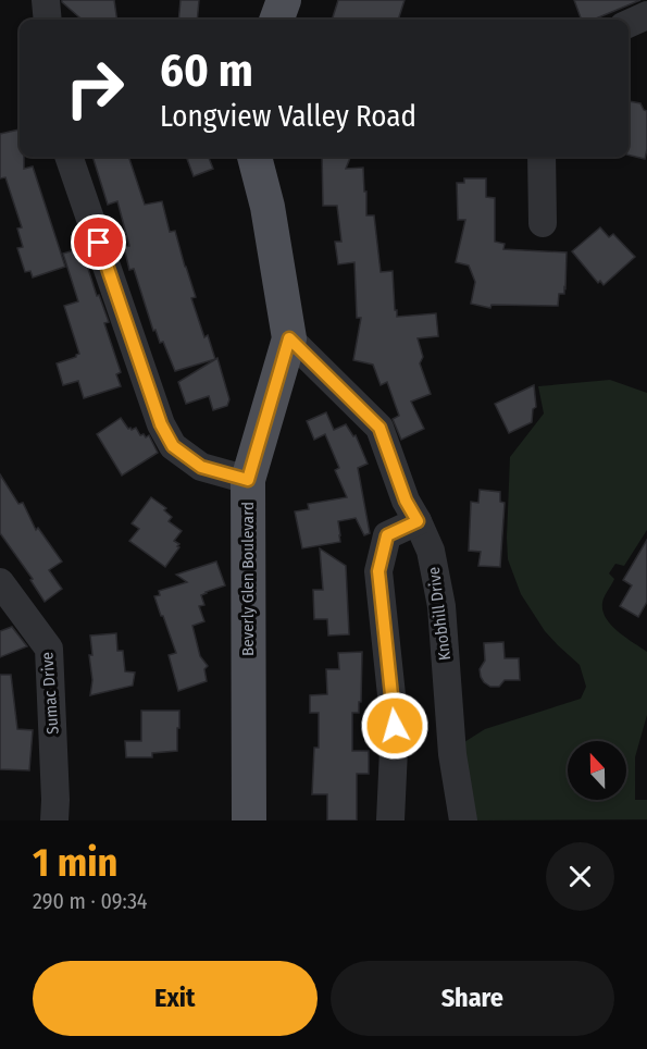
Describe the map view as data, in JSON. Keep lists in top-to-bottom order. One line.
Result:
{"streets":{"main road":["Beverly Glen Boulevard"],"street":["Knobhill Drive","Sumac Drive"]},"crossings":[["Beverly Glen Boulevard","Knobhill Drive"]],"north":"top","page":{"turn":["60 m","Longview Valley Road"],"heading":["1 min","290 m · 09:34"],"buttons":["Exit","Share"]}}
